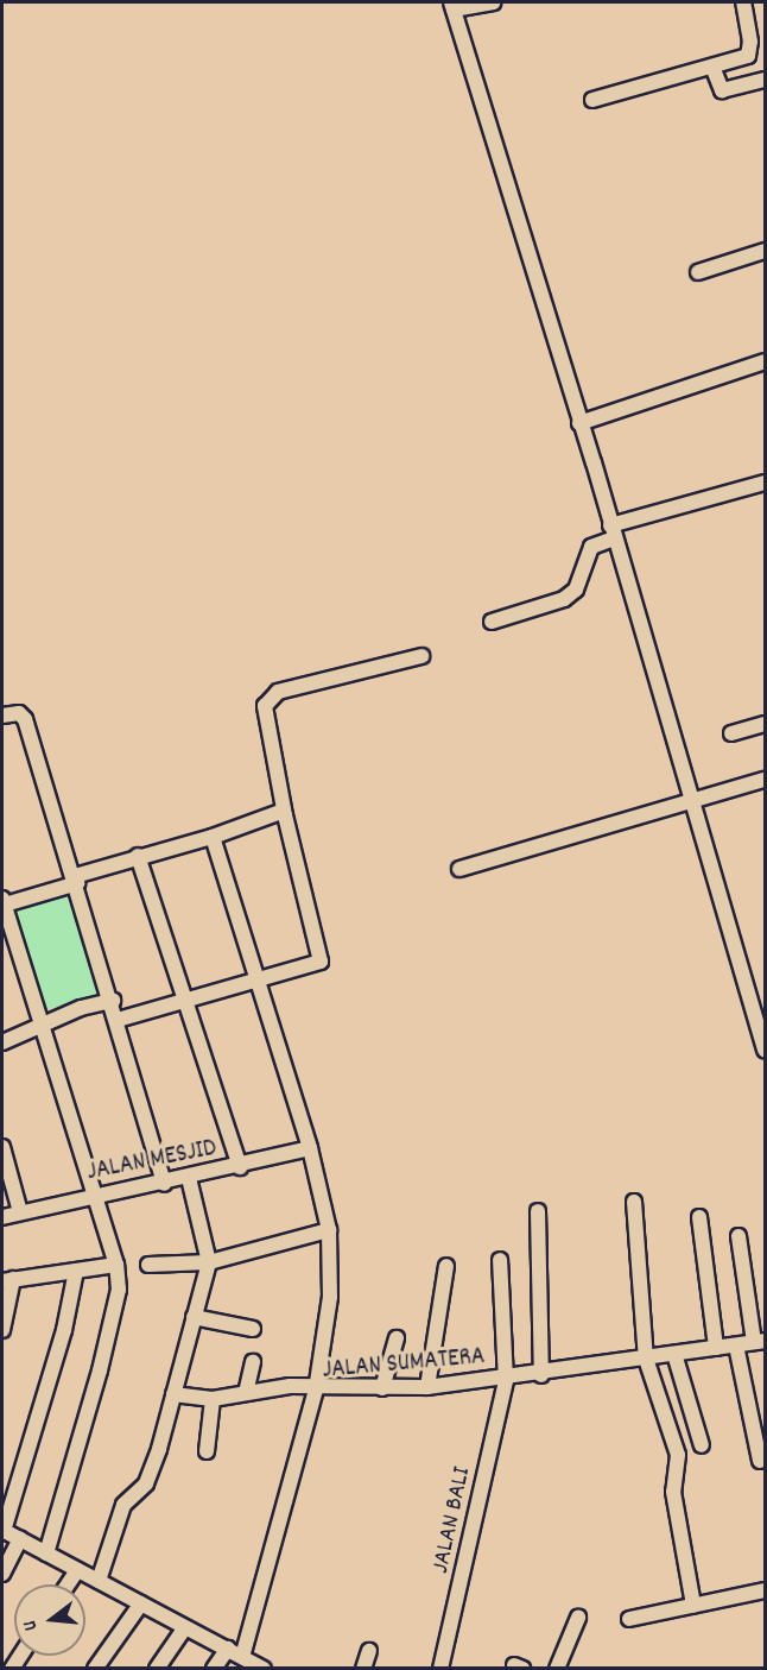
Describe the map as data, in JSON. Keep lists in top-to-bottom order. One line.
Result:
{"streets":{"street":["JALAN MESJID","JALAN SUMATERA","JALAN BALI"]},"crossings":[["JALAN SUMATERA","JALAN BALI"]],"north":"left"}
